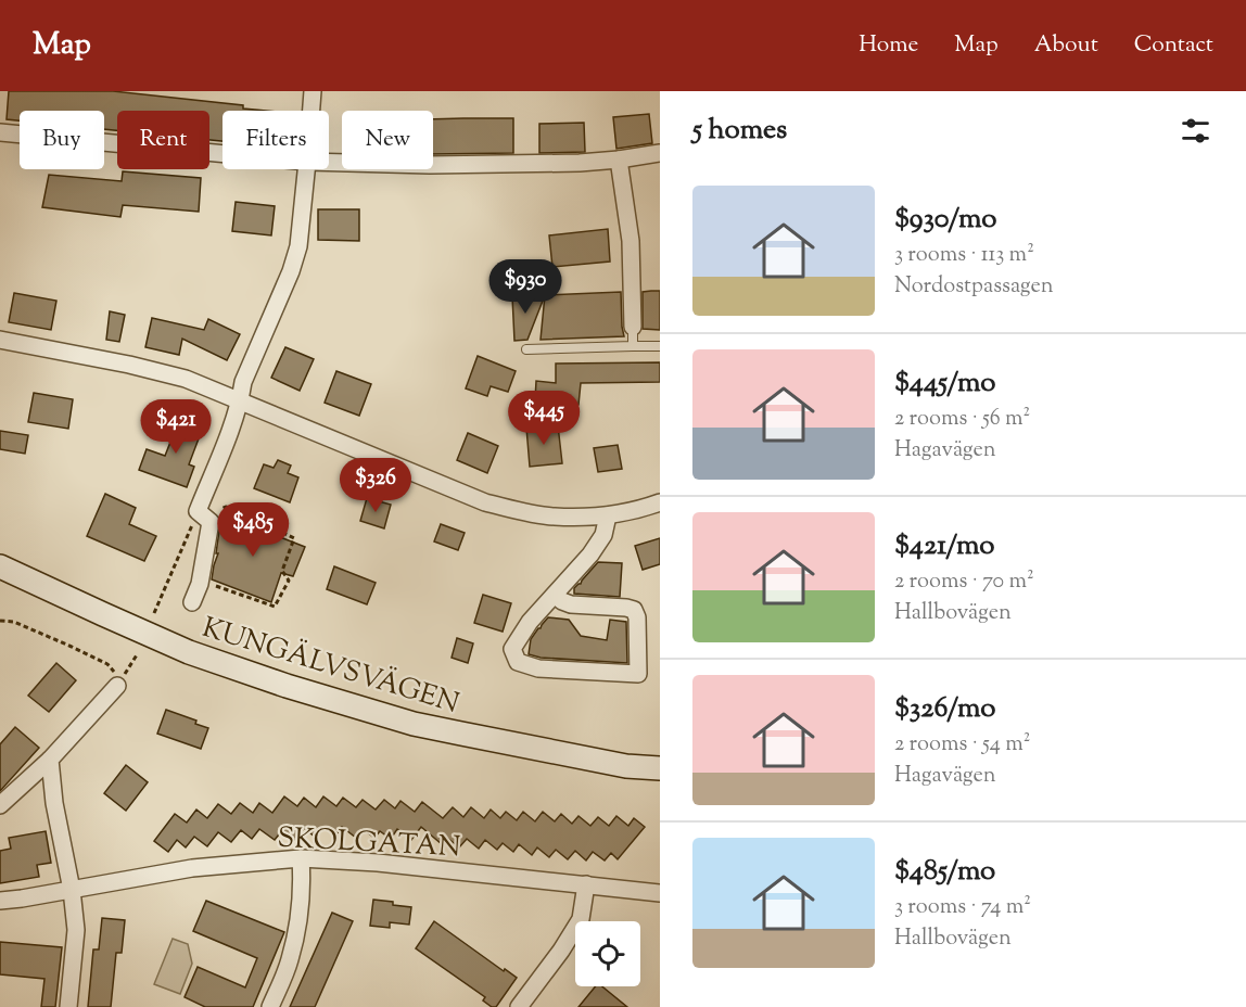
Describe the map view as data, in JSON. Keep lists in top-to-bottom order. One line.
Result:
{"streets":{"main road":["KUNGÄLVSVÄGEN"],"street":["SKOLGATAN"]},"page":{"header":"Map","nav":["Home","Map","About","Contact"],"heading":"5 homes","chip":["Buy","Rent","Filters","New"],"list":[{"name":"$930/mo","note":"3 rooms · 113 m² · Nordostpassagen"},{"name":"$445/mo","note":"2 rooms · 56 m² · Hagavägen"},{"name":"$421/mo","note":"2 rooms · 70 m² · Hallbovägen"},{"name":"$326/mo","note":"2 rooms · 54 m² · Hagavägen"},{"name":"$485/mo","note":"3 rooms · 74 m² · Hallbovägen"}],"price":["$930","$445","$421","$326","$485"]}}
